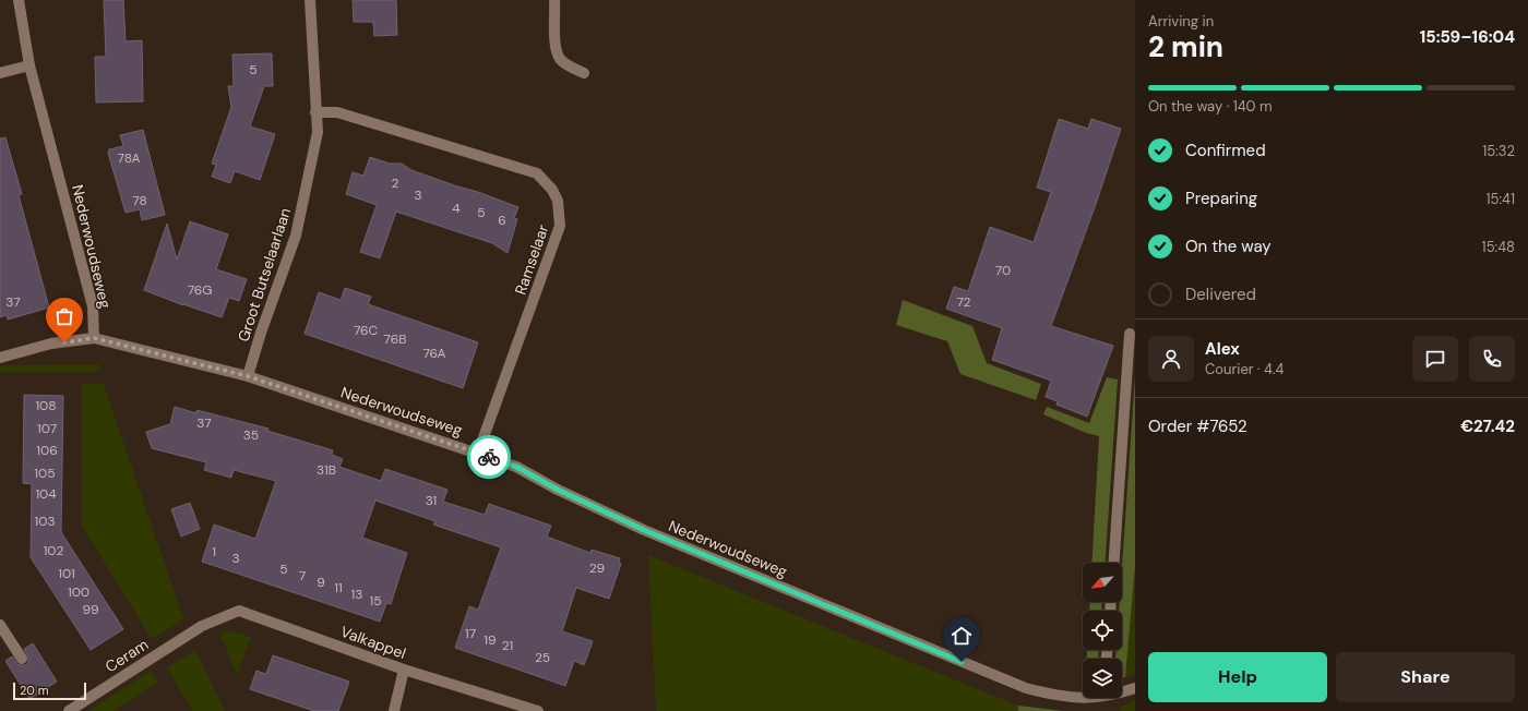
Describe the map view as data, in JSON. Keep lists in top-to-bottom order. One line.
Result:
{"streets":{"street":["Nederwoudseweg","Ramselaar","Groot Butselaarlaan","Valkappel","Ceram"]},"crossings":[["Nederwoudseweg","Ramselaar"],["Nederwoudseweg","Groot Butselaarlaan"],["Ramselaar","Groot Butselaarlaan"],["Valkappel","Ceram"]],"house_numbers":["5","78A","2","3","78","4","5","6","70","76G","37","72","76C","76B","76A","108","37","107","35","106","31B","105","104","31","103","102","1","3","29","5","101","7","9","11","100","13","15","99","17","19","21","25"],"scale_bar":"20 m","north":"bottom left","page":{"heading":["2 min","Arriving in","15:59–16:04"],"panel":["Alex","Courier · 4.4","Order #7652","€27.42"],"bar":"On the way · 140 m","list":[["Confirmed","15:32"],["Preparing","15:41"],["On the way","15:48"],"Delivered"],"buttons":["Help","Share"],"scale":"20 m"}}
